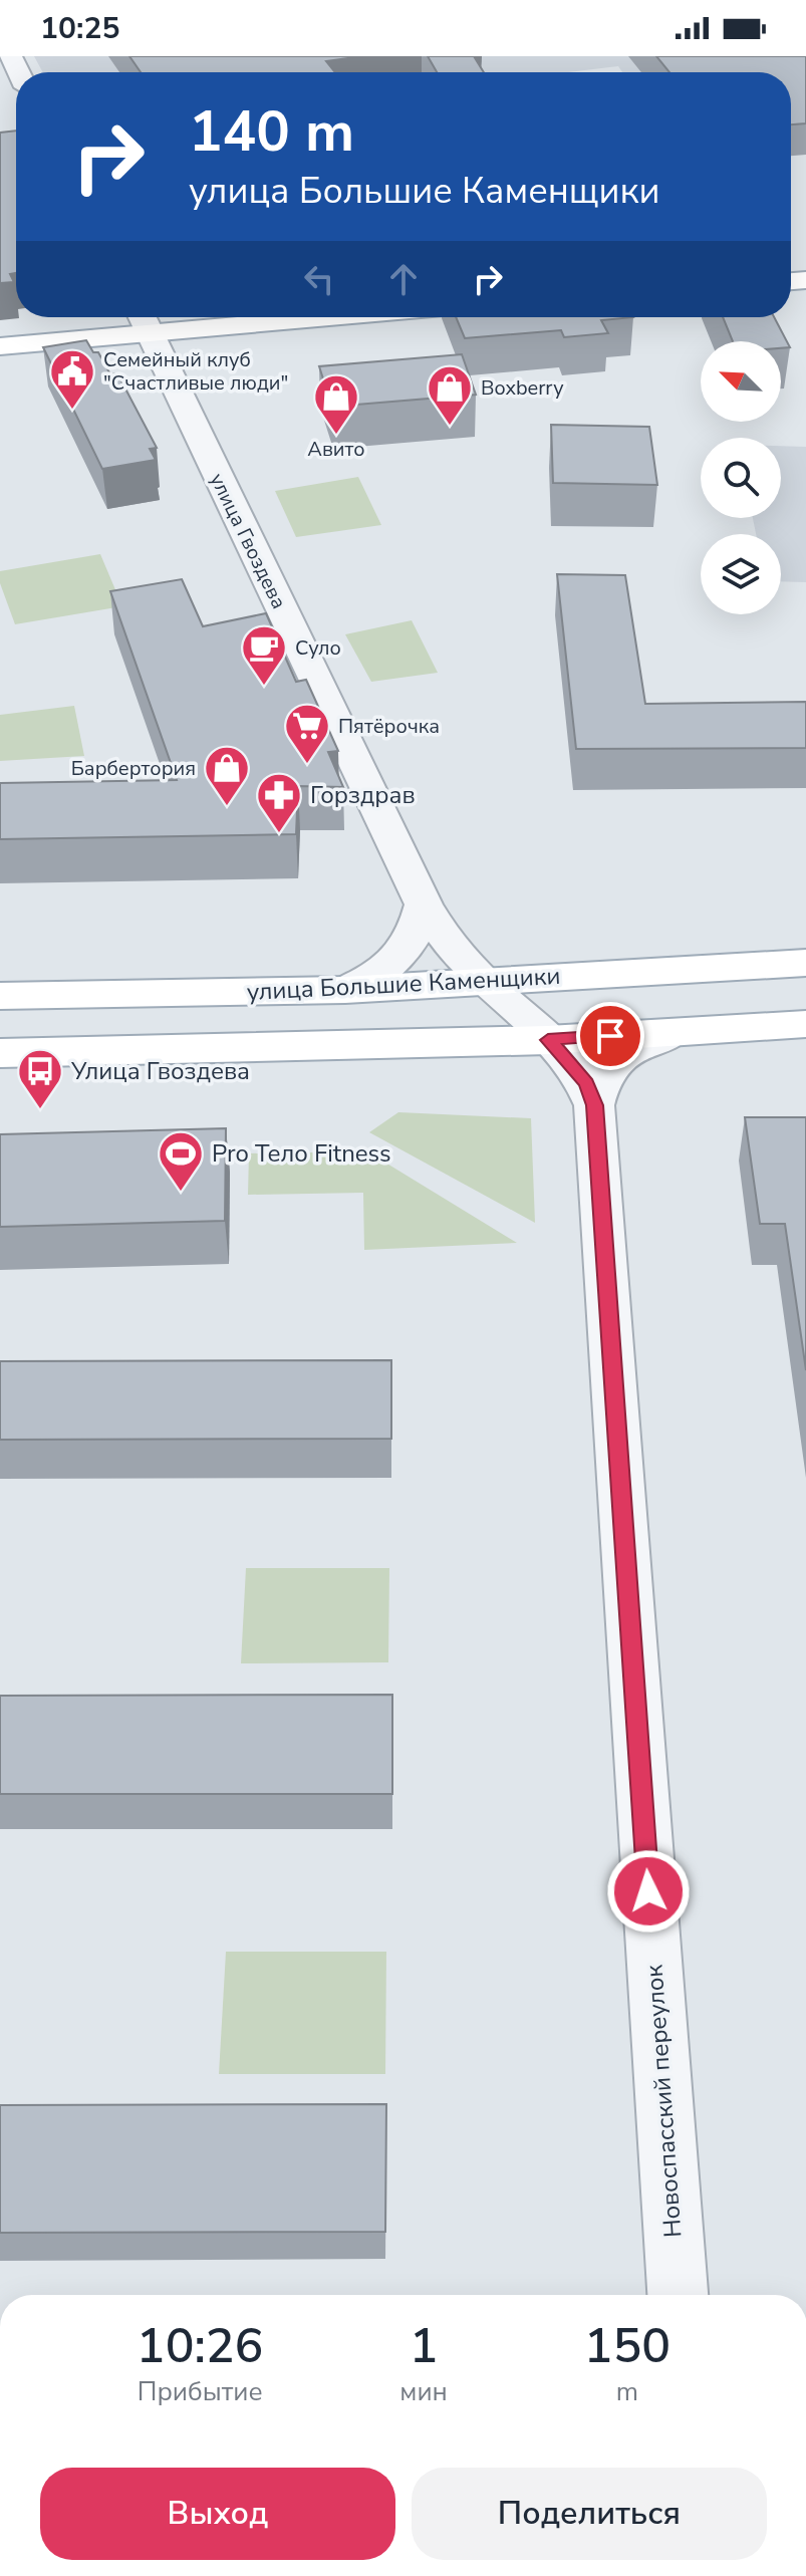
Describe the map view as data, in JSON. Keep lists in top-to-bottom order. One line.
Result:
{"streets":{"main road":["улица Большие Каменщики"],"street":["улица Гвоздева","Новоспасский переулок"]},"crossings":[["улица Гвоздева","улица Большие Каменщики"],["улица Гвоздева","Новоспасский переулок"]],"places":{"public building":["Семейный клуб \"Счастливые люди\""],"shop":["Boxberry","Авито","Барбертория"],"cafe":["Суло"],"supermarket":["Пятёрочка"],"pharmacy":["Горздрав"],"bus stop":["Улица Гвоздева"],"sports":["Pro Тело Fitness"]},"north":"top left","page":{"status":"10:25","turn":["140 m","улица Большие Каменщики"],"eta":["10:26","Прибытие","1","мин","150","m"],"buttons":["Выход","Поделиться"]}}
